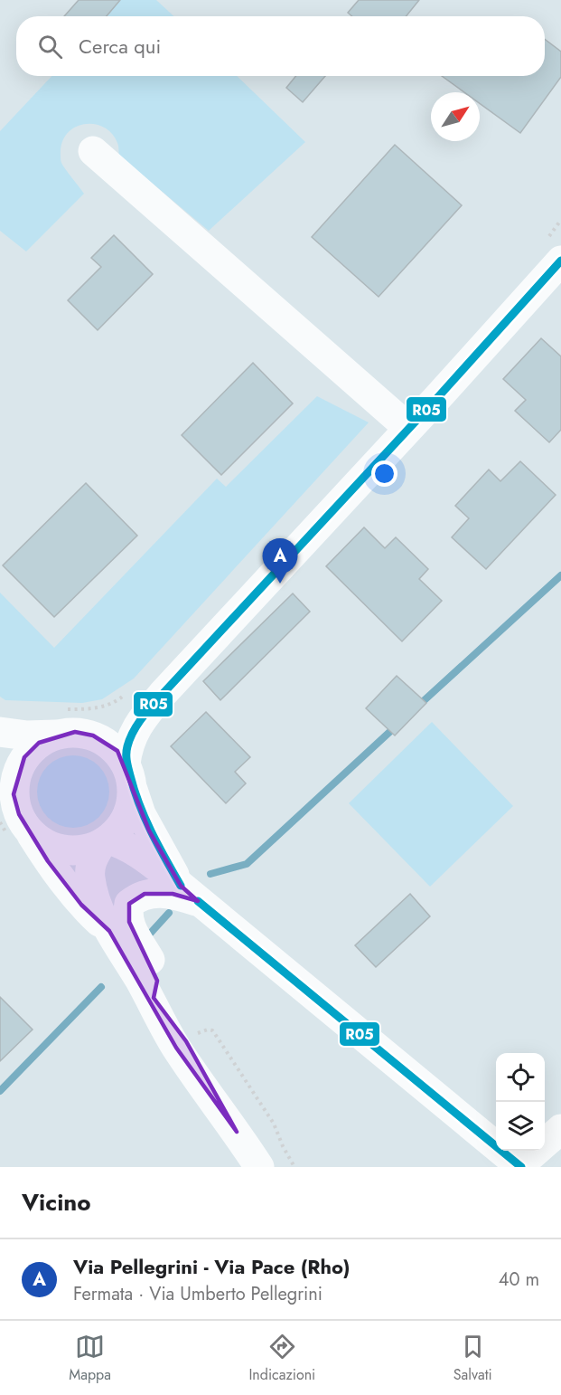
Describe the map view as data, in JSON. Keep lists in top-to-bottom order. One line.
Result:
{"lines":["transit line R05"],"north":"top right","page":{"search":"Cerca qui","pins":"A","heading":"Vicino","list":[{"mark":"A","name":"Via Pellegrini - Via Pace (Rho)","note":"Fermata · Via Umberto Pellegrini","value":"40 m"}],"nav":["Mappa","Indicazioni","Salvati"]}}
